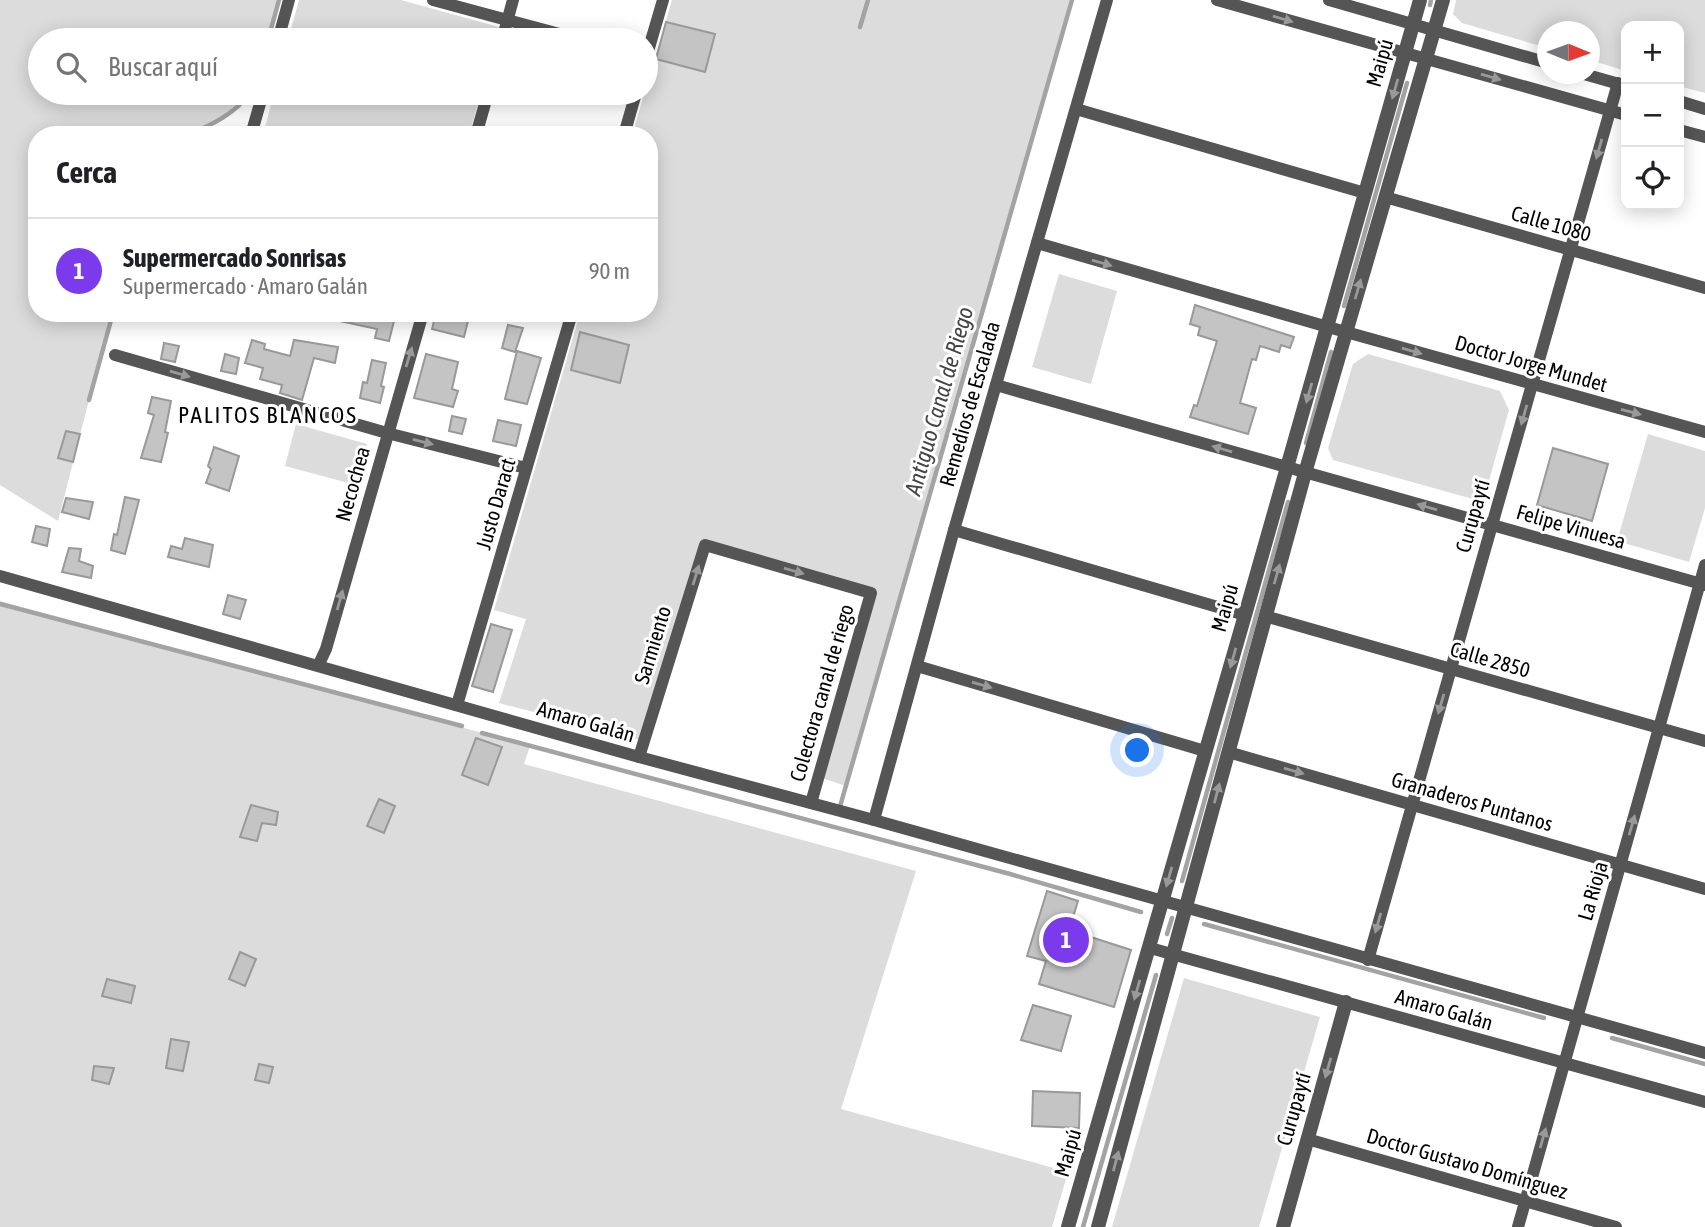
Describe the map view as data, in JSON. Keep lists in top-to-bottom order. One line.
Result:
{"streets":{"street":["Maipú","Calle 1080","Doctor Jorge Mundet","Remedios de Escalada","Necochea","Justo Daract","Curupaytí","Felipe Vinuesa","Sarmiento","Calle 2850","Colectora canal de riego","Amaro Galán","Granaderos Puntanos","La Rioja","Doctor Gustavo Domínguez"]},"crossings":[["Maipú","Calle 1080"],["Maipú","Doctor Jorge Mundet"],["Maipú","Felipe Vinuesa"],["Maipú","Calle 2850"],["Maipú","Amaro Galán"],["Maipú","Granaderos Puntanos"],["Calle 1080","Curupaytí"],["Doctor Jorge Mundet","Curupaytí"],["Remedios de Escalada","Amaro Galán"],["Necochea","Amaro Galán"],["Justo Daract","Amaro Galán"],["Curupaytí","Felipe Vinuesa"],["Curupaytí","Calle 2850"],["Curupaytí","Amaro Galán"],["Curupaytí","Granaderos Puntanos"],["Curupaytí","Doctor Gustavo Domínguez"],["Felipe Vinuesa","La Rioja"],["Sarmiento","Colectora canal de riego"],["Sarmiento","Amaro Galán"],["Calle 2850","La Rioja"],["Colectora canal de riego","Amaro Galán"],["Amaro Galán","La Rioja"],["Granaderos Puntanos","La Rioja"],["La Rioja","Doctor Gustavo Domínguez"]],"one_way":["Doctor Jorge Mundet","Necochea","Curupaytí","Felipe Vinuesa","Granaderos Puntanos","La Rioja"],"districts":["PALITOS BLANCOS"],"water":["Antiguo Canal de Riego"],"north":"right","page":{"map_buttons":["+","−"],"search":"Buscar aquí","heading":"Cerca","list":[{"mark":"1","name":"Supermercado Sonrisas","note":"Supermercado · Amaro Galán","value":"90 m"}],"pins":"1"}}
